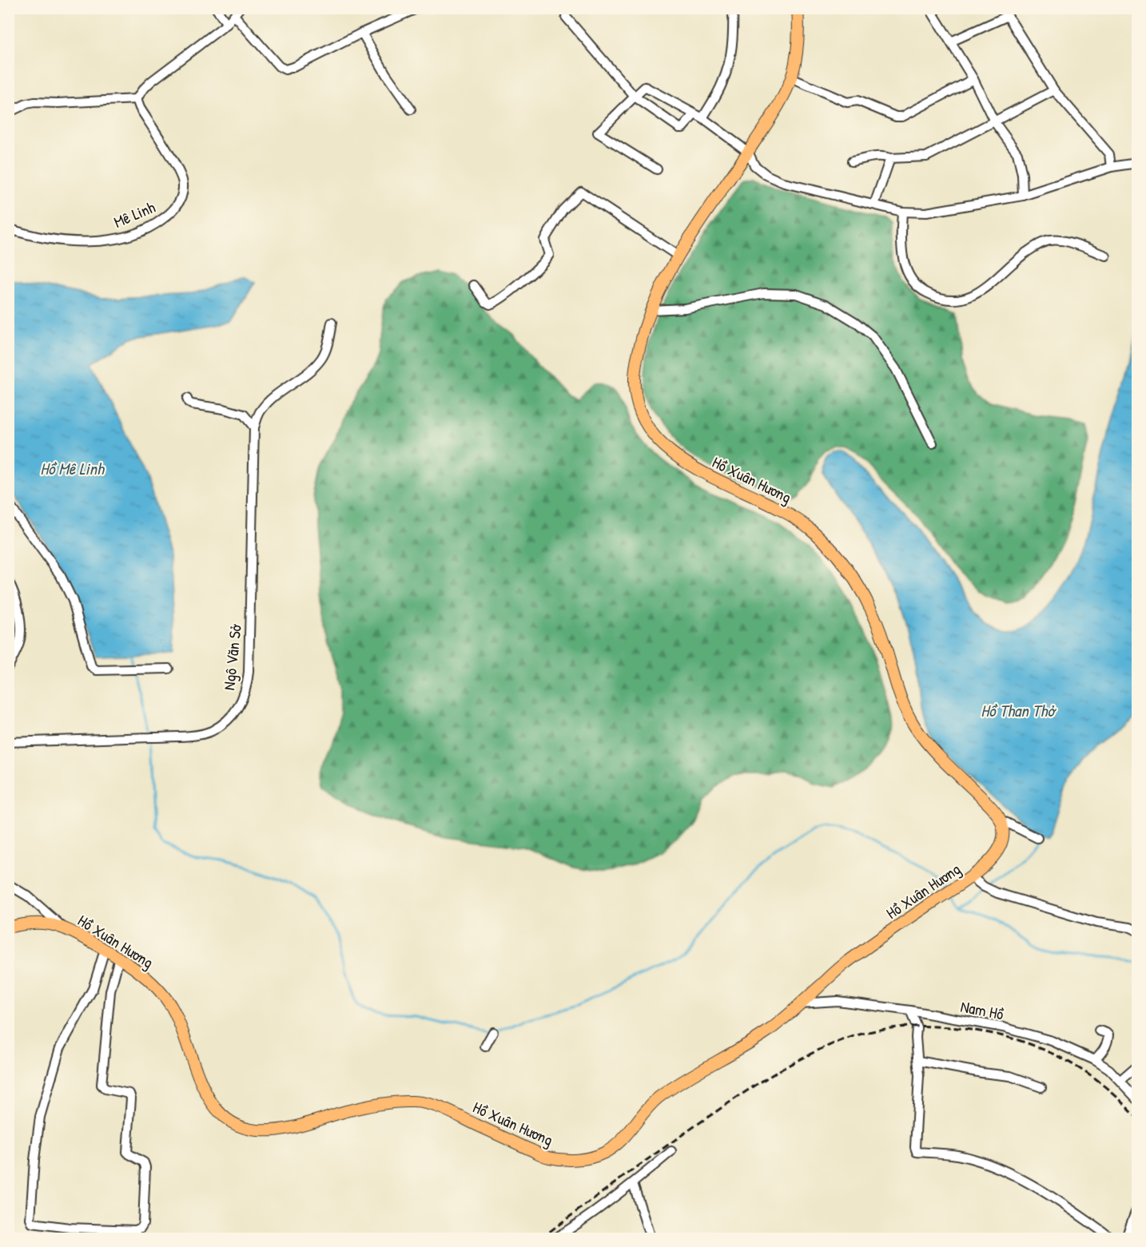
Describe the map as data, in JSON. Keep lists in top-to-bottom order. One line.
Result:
{"streets":{"main road":["Hồ Xuân Hương"],"street":["Mê Linh","Ngô Văn Sở","Nam Hồ"]},"crossings":[["Hồ Xuân Hương","Nam Hồ"]],"water":["Hồ Mê Linh","Hồ Than Thở"]}
